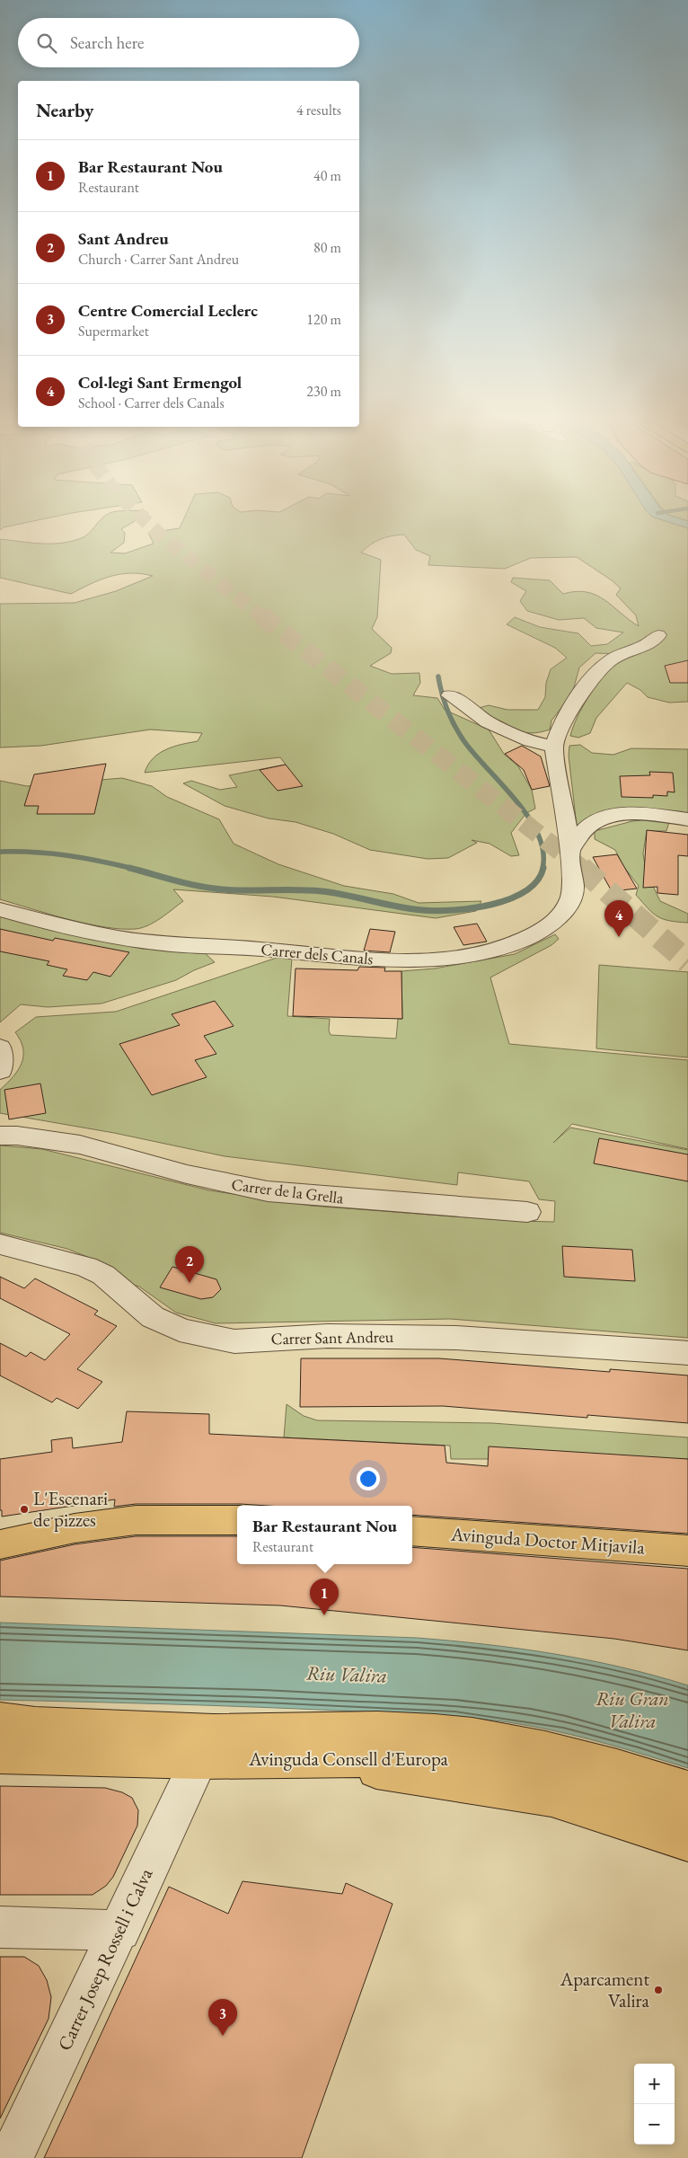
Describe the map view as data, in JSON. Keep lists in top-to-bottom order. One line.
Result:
{"streets":{"main road":["Avinguda Doctor Mitjavila","Avinguda Consell d'Europa"],"street":["Carrer dels Canals","Carrer de la Grella","Carrer Sant Andreu","Carrer Josep Rossell i Calva"]},"crossings":[["Avinguda Consell d'Europa","Carrer Josep Rossell i Calva"]],"water":["Riu Valira","Riu Gran Valira"],"places":["L'Escenari de pizzes","Aparcament Valira"],"page":{"search":"Search here","heading":["Nearby","4 results"],"list":[{"mark":"1","name":"Bar Restaurant Nou","note":"Restaurant","value":"40 m"},{"mark":"2","name":"Sant Andreu","note":"Church · Carrer Sant Andreu","value":"80 m"},{"mark":"3","name":"Centre Comercial Leclerc","note":"Supermarket","value":"120 m"},{"mark":"4","name":"Col·legi Sant Ermengol","note":"School · Carrer dels Canals","value":"230 m"}],"pins":["4","2","1","3"],"popup":["Bar Restaurant Nou","Restaurant"],"map_buttons":["+","−"]}}
